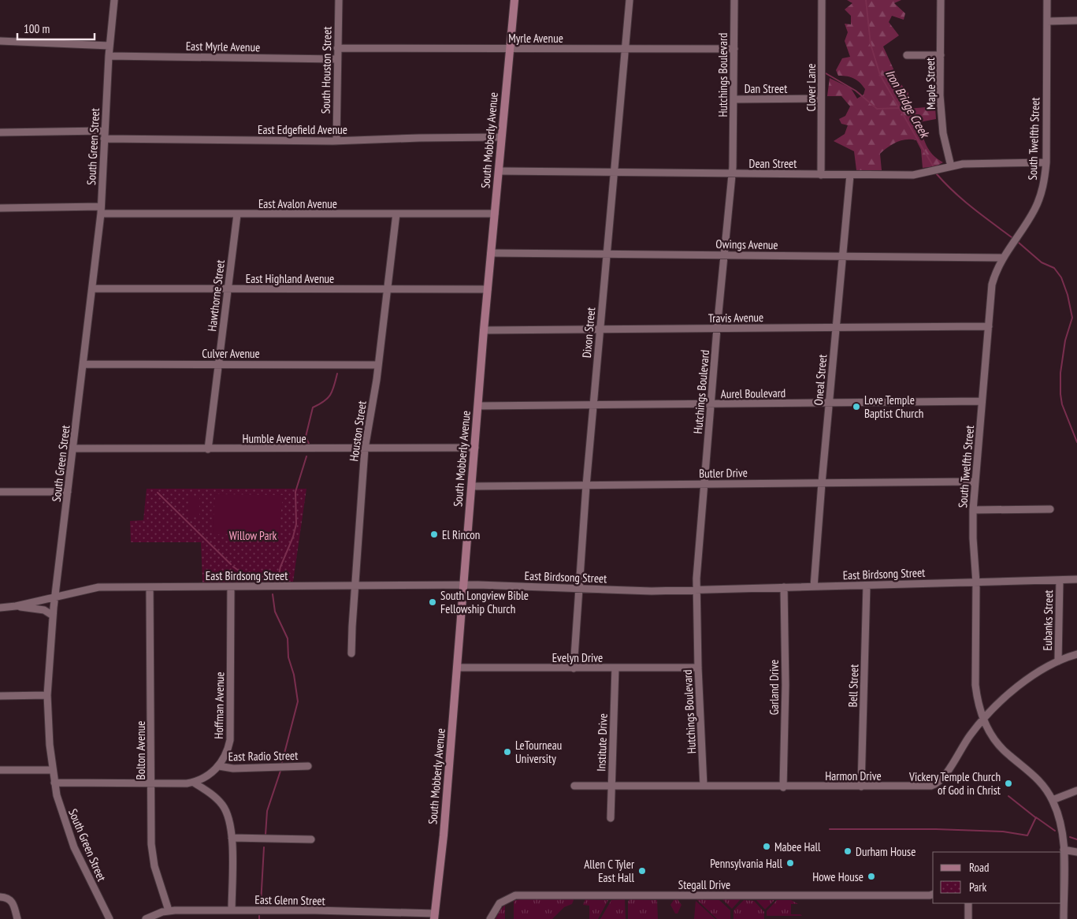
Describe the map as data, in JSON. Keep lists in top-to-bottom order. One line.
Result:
{"streets":{"main road":["South Mobberly Avenue"],"street":["Myrle Avenue","East Myrle Avenue","South Houston Street","Hutchings Boulevard","Maple Street","Clover Lane","Dan Street","East Edgefield Avenue","South Twelfth Street","South Green Street","Dean Street","East Avalon Avenue","Owings Avenue","East Highland Avenue","Hawthorne Street","Travis Avenue","Dixon Street","Culver Avenue","Oneal Street","Aurel Boulevard","Houston Street","Humble Avenue","Butler Drive","East Birdsong Street","Eubanks Street","Evelyn Drive","Bell Street","Garland Drive","Hoffman Avenue","Institute Drive","Bolton Avenue","East Radio Street","Harmon Drive","Stegall Drive","East Glenn Street"]},"crossings":[["Myrle Avenue","South Houston Street"],["Myrle Avenue","Hutchings Boulevard"],["Myrle Avenue","South Mobberly Avenue"],["Myrle Avenue","Dixon Street"],["East Myrle Avenue","South Houston Street"],["East Myrle Avenue","South Green Street"],["South Houston Street","East Edgefield Avenue"],["Hutchings Boulevard","Dan Street"],["Hutchings Boulevard","Dean Street"],["Hutchings Boulevard","Owings Avenue"],["Hutchings Boulevard","Travis Avenue"],["Hutchings Boulevard","Aurel Boulevard"],["Hutchings Boulevard","Butler Drive"],["Hutchings Boulevard","East Birdsong Street"],["Hutchings Boulevard","Evelyn Drive"],["Hutchings Boulevard","Harmon Drive"],["Maple Street","Dean Street"],["Clover Lane","Dan Street"],["Clover Lane","Dean Street"],["East Edgefield Avenue","South Mobberly Avenue"],["East Edgefield Avenue","South Green Street"],["South Twelfth Street","Dean Street"],["South Twelfth Street","Owings Avenue"],["South Twelfth Street","Travis Avenue"],["South Twelfth Street","Aurel Boulevard"],["South Twelfth Street","Butler Drive"],["South Twelfth Street","East Birdsong Street"],["South Twelfth Street","Harmon Drive"],["South Mobberly Avenue","Dean Street"],["South Mobberly Avenue","East Avalon Avenue"],["South Mobberly Avenue","Owings Avenue"],["South Mobberly Avenue","East Highland Avenue"],["South Mobberly Avenue","Travis Avenue"],["South Mobberly Avenue","Aurel Boulevard"],["South Mobberly Avenue","Humble Avenue"],["South Mobberly Avenue","Butler Drive"],["South Mobberly Avenue","East Birdsong Street"],["South Mobberly Avenue","Evelyn Drive"],["South Mobberly Avenue","East Glenn Street"],["South Green Street","East Avalon Avenue"],["South Green Street","East Highland Avenue"],["South Green Street","Culver Avenue"],["South Green Street","Humble Avenue"],["South Green Street","East Birdsong Street"],["Dean Street","Dixon Street"],["Dean Street","Oneal Street"],["East Avalon Avenue","Hawthorne Street"],["East Avalon Avenue","Houston Street"],["Owings Avenue","Dixon Street"],["Owings Avenue","Oneal Street"],["East Highland Avenue","Hawthorne Street"],["East Highland Avenue","Houston Street"],["Hawthorne Street","Culver Avenue"],["Hawthorne Street","Humble Avenue"],["Travis Avenue","Dixon Street"],["Travis Avenue","Oneal Street"],["Dixon Street","Aurel Boulevard"],["Dixon Street","Butler Drive"],["Dixon Street","East Birdsong Street"],["Dixon Street","Evelyn Drive"],["Culver Avenue","Houston Street"],["Oneal Street","Aurel Boulevard"],["Oneal Street","Butler Drive"],["Oneal Street","East Birdsong Street"],["Houston Street","Humble Avenue"],["Houston Street","East Birdsong Street"],["East Birdsong Street","Eubanks Street"],["East Birdsong Street","Bell Street"],["East Birdsong Street","Garland Drive"],["East Birdsong Street","Hoffman Avenue"],["East Birdsong Street","Bolton Avenue"],["Eubanks Street","Harmon Drive"],["Evelyn Drive","Institute Drive"],["Bell Street","Harmon Drive"],["Garland Drive","Harmon Drive"],["Hoffman Avenue","East Radio Street"],["Institute Drive","Harmon Drive"],["Bolton Avenue","East Glenn Street"]],"water":["Iron Bridge Creek"],"parks":["Willow Park"],"places":["Love Temple Baptist Church","El Rincon","South Longview Bible Fellowship Church","LeTourneau University","Vickery Temple Church of God in Christ","Mabee Hall","Durham House","Pennsylvania Hall","Allen C Tyler East Hall","Howe House"],"legend":["Road","Park"],"scale_bar":"100 m"}
